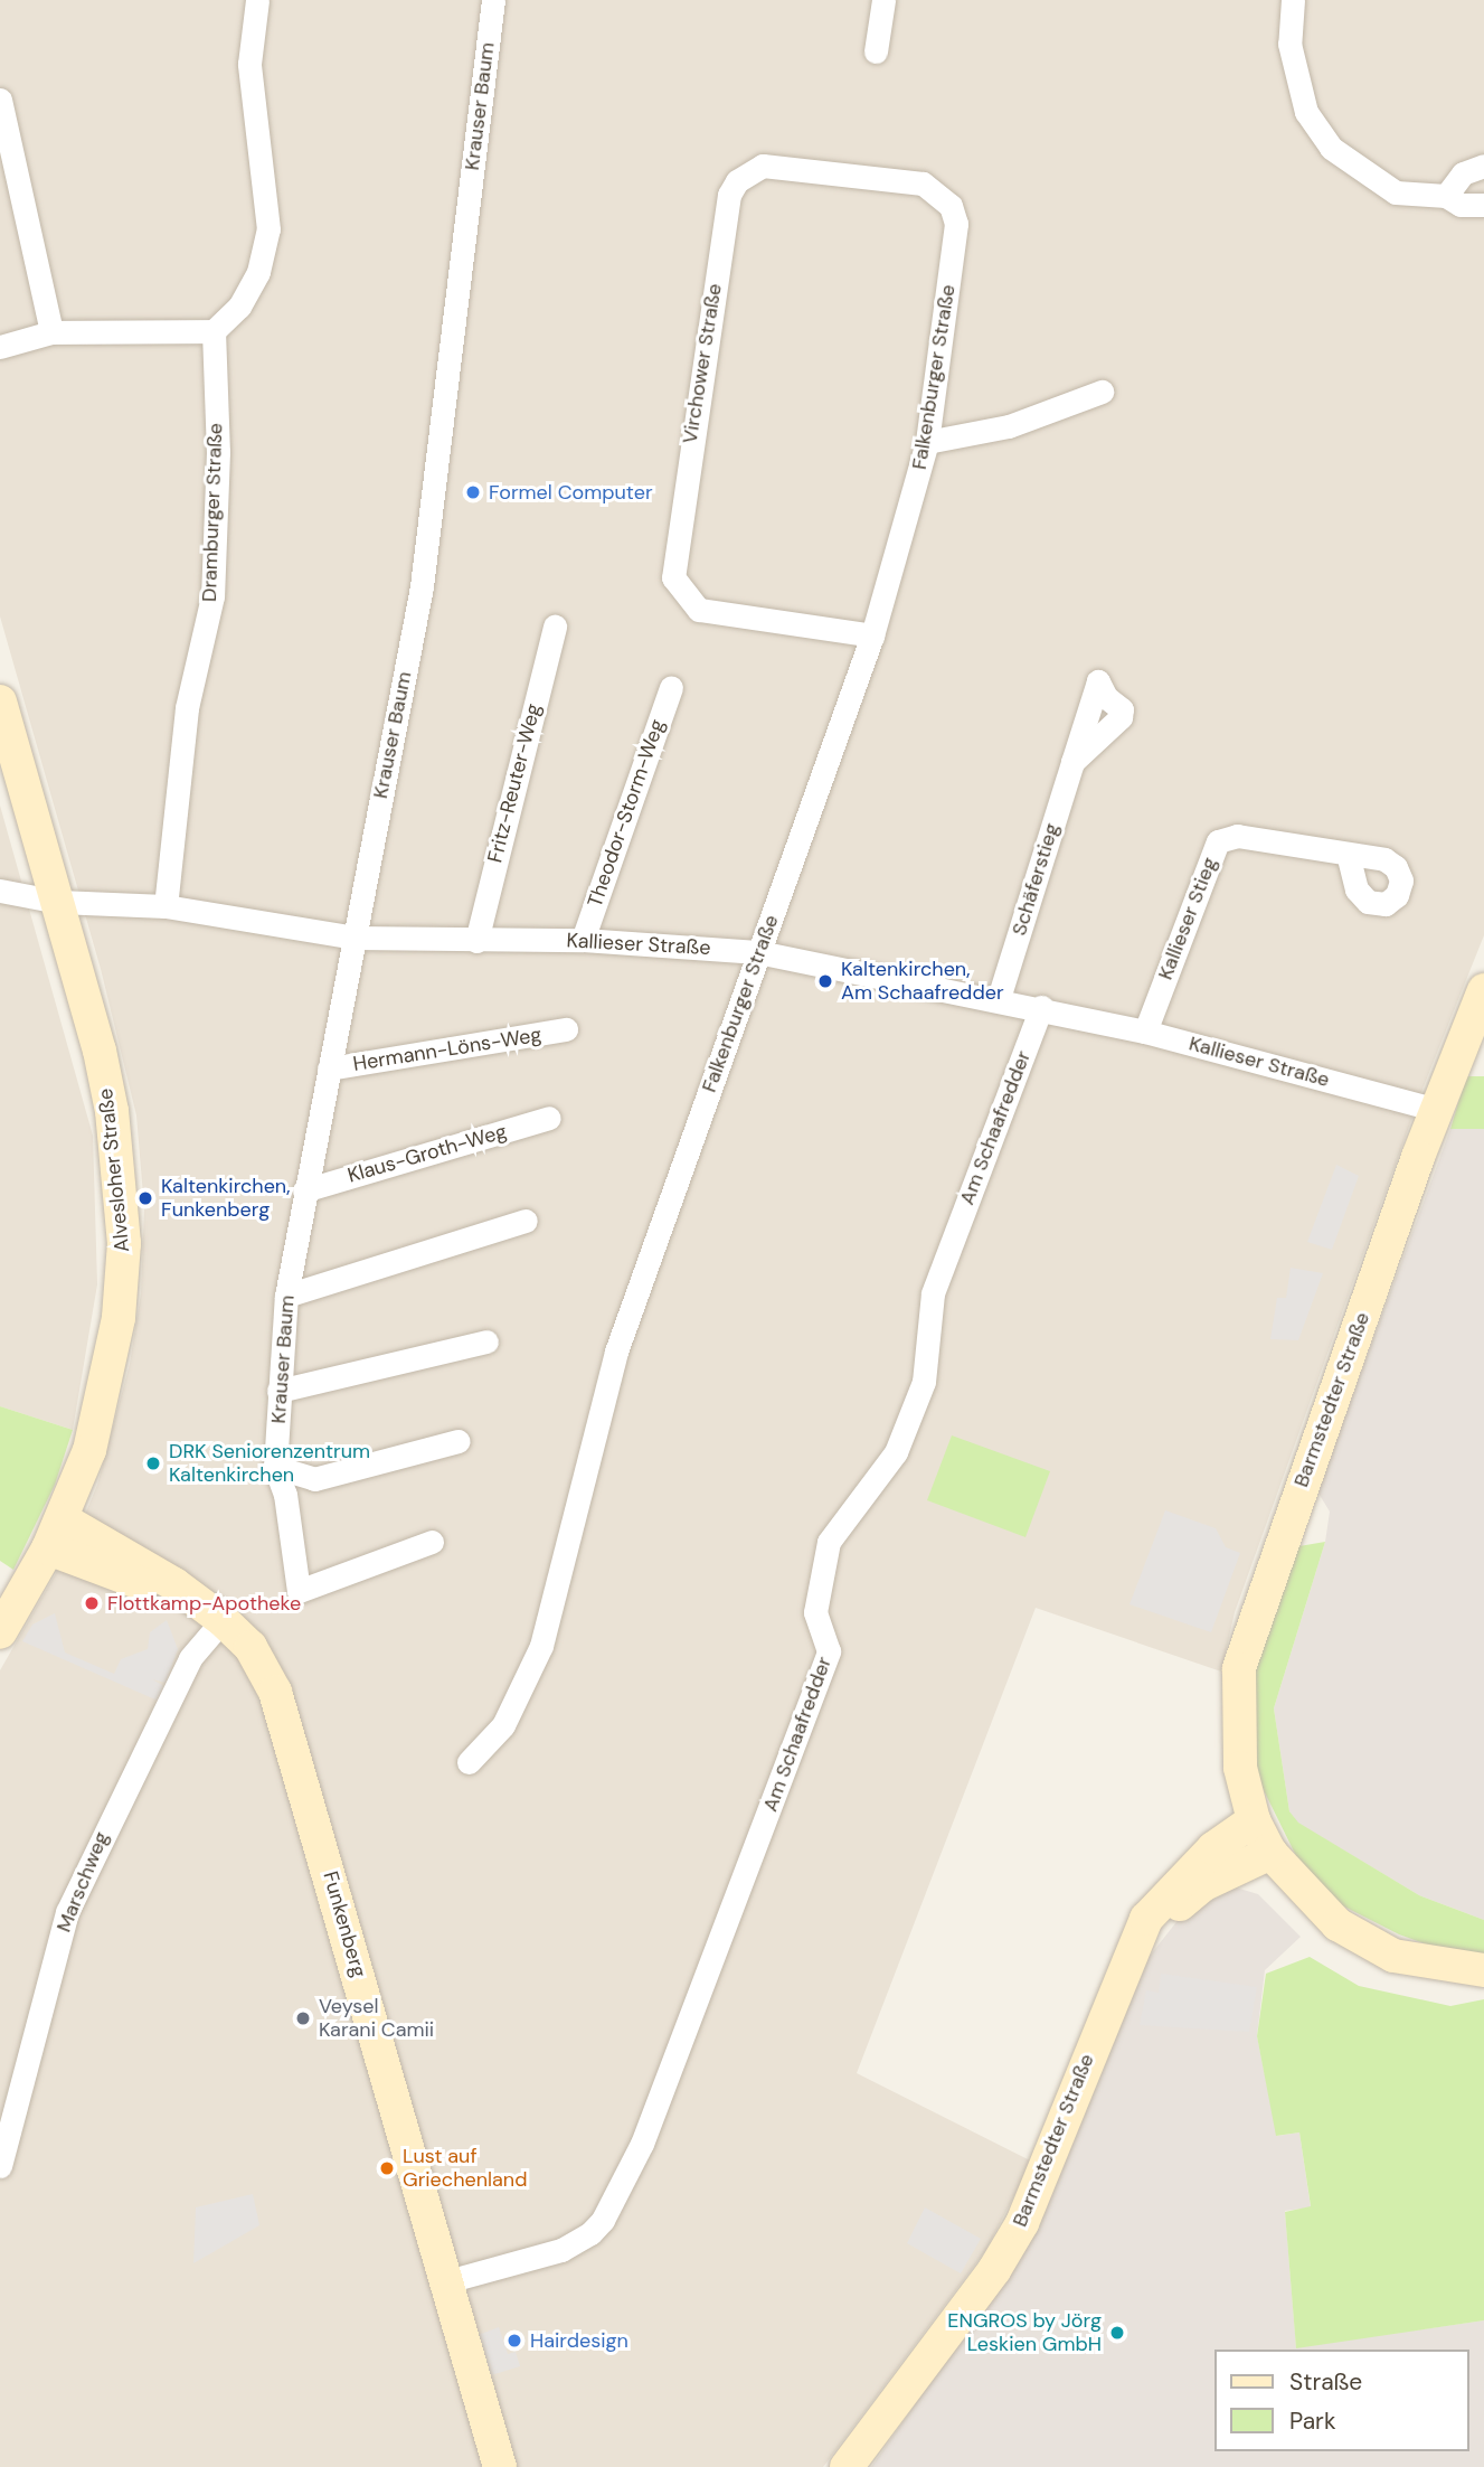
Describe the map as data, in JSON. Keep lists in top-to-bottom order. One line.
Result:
{"streets":{"street":["Krauser Baum","Virchower Straße","Falkenburger Straße","Dramburger Straße","Fritz-Reuter-Weg","Theodor-Storm-Weg","Schäferstieg","Kallieser Stieg","Kallieser Straße","Hermann-Löns-Weg","Am Schaafredder","Klaus-Groth-Weg","Alvesloher Straße","Barmstedter Straße","Marschweg","Funkenberg"]},"crossings":[["Krauser Baum","Kallieser Straße"],["Krauser Baum","Hermann-Löns-Weg"],["Krauser Baum","Klaus-Groth-Weg"],["Virchower Straße","Falkenburger Straße"],["Falkenburger Straße","Kallieser Straße"],["Dramburger Straße","Kallieser Straße"],["Fritz-Reuter-Weg","Kallieser Straße"],["Theodor-Storm-Weg","Kallieser Straße"],["Schäferstieg","Kallieser Straße"],["Kallieser Stieg","Kallieser Straße"],["Kallieser Straße","Am Schaafredder"],["Kallieser Straße","Alvesloher Straße"],["Kallieser Straße","Barmstedter Straße"],["Am Schaafredder","Funkenberg"],["Alvesloher Straße","Funkenberg"],["Marschweg","Funkenberg"]],"places":["Formel Computer","Kaltenkirchen, Am Schaafredder","Kaltenkirchen, Funkenberg","DRK Seniorenzentrum Kaltenkirchen","Flottkamp-Apotheke","Veysel Karani Camii","Lust auf Griechenland","ENGROS by Jörg Leskien GmbH","Hairdesign"],"legend":["Straße","Park"]}
